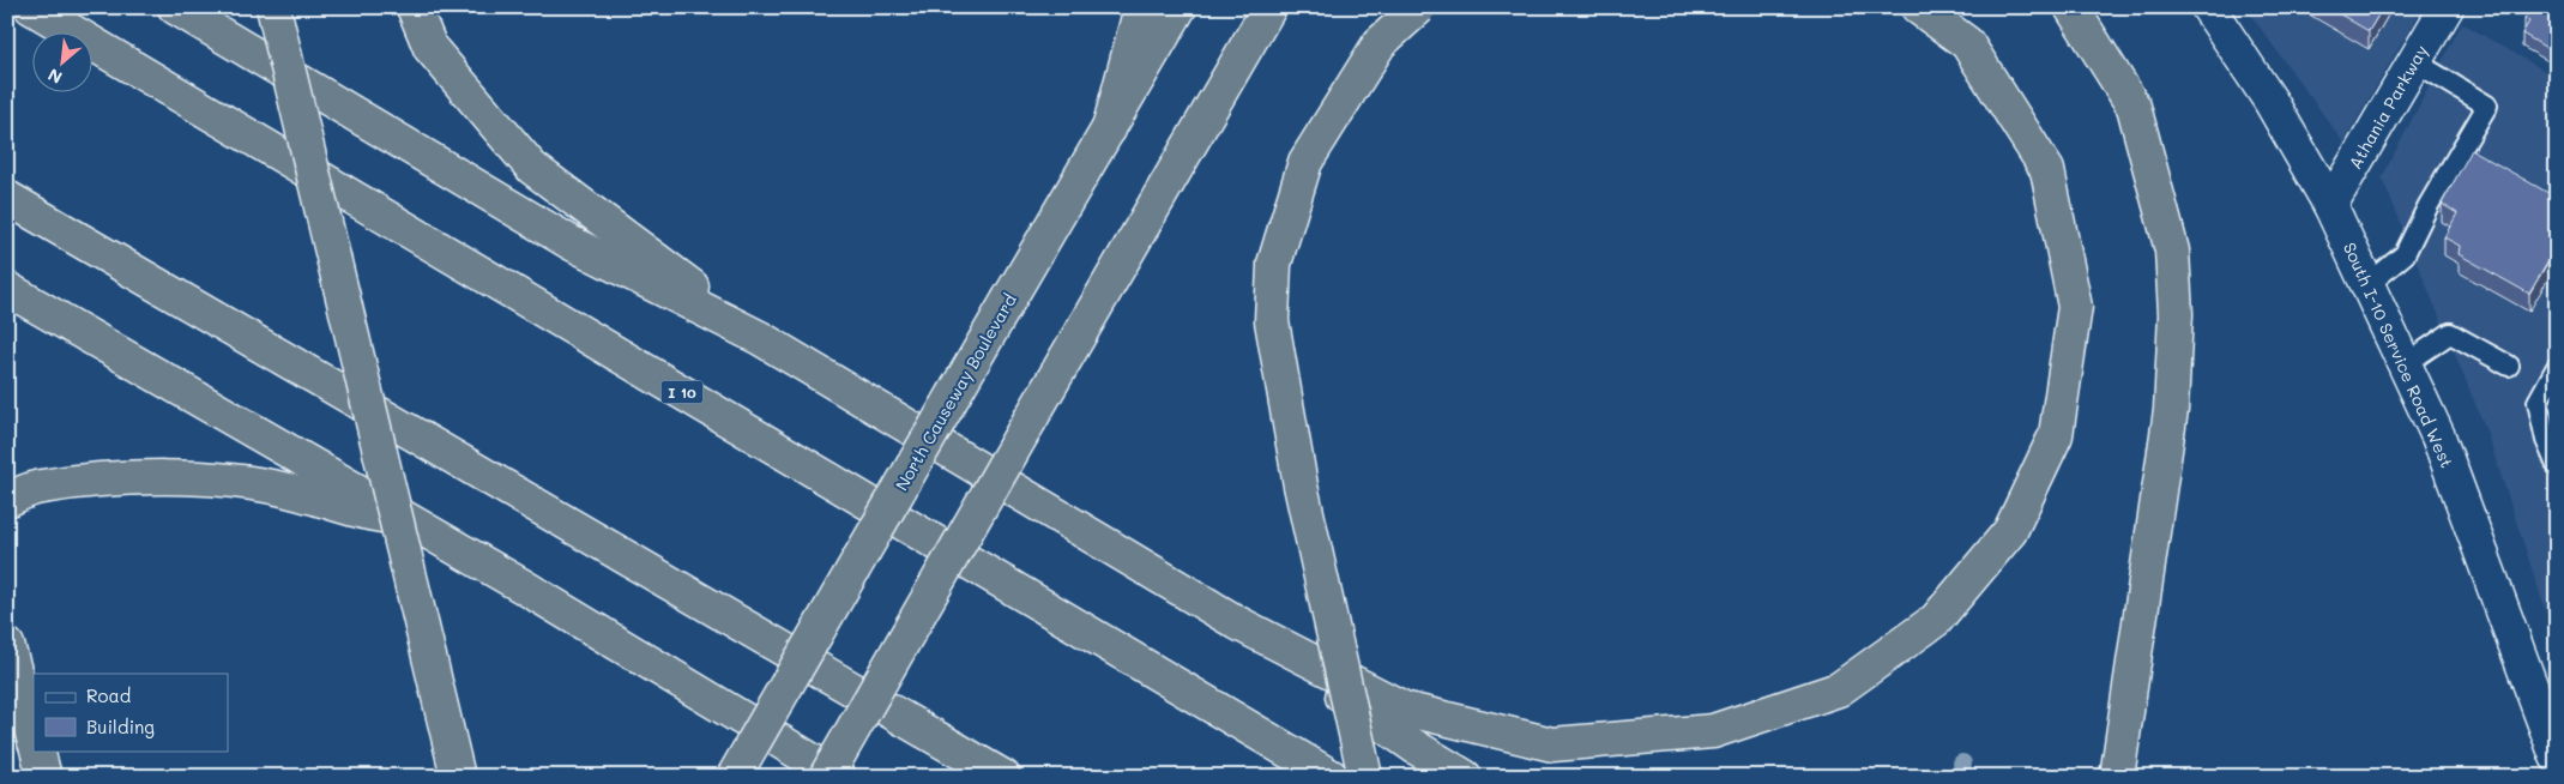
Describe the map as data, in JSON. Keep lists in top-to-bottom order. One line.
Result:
{"streets":{"highway":["I 10","North Causeway Boulevard"],"street":["Athania Parkway","South I-10 Service Road West"]},"crossings":[["Athania Parkway","South I-10 Service Road West"]],"legend":["Road","Building"],"north":"bottom left"}
